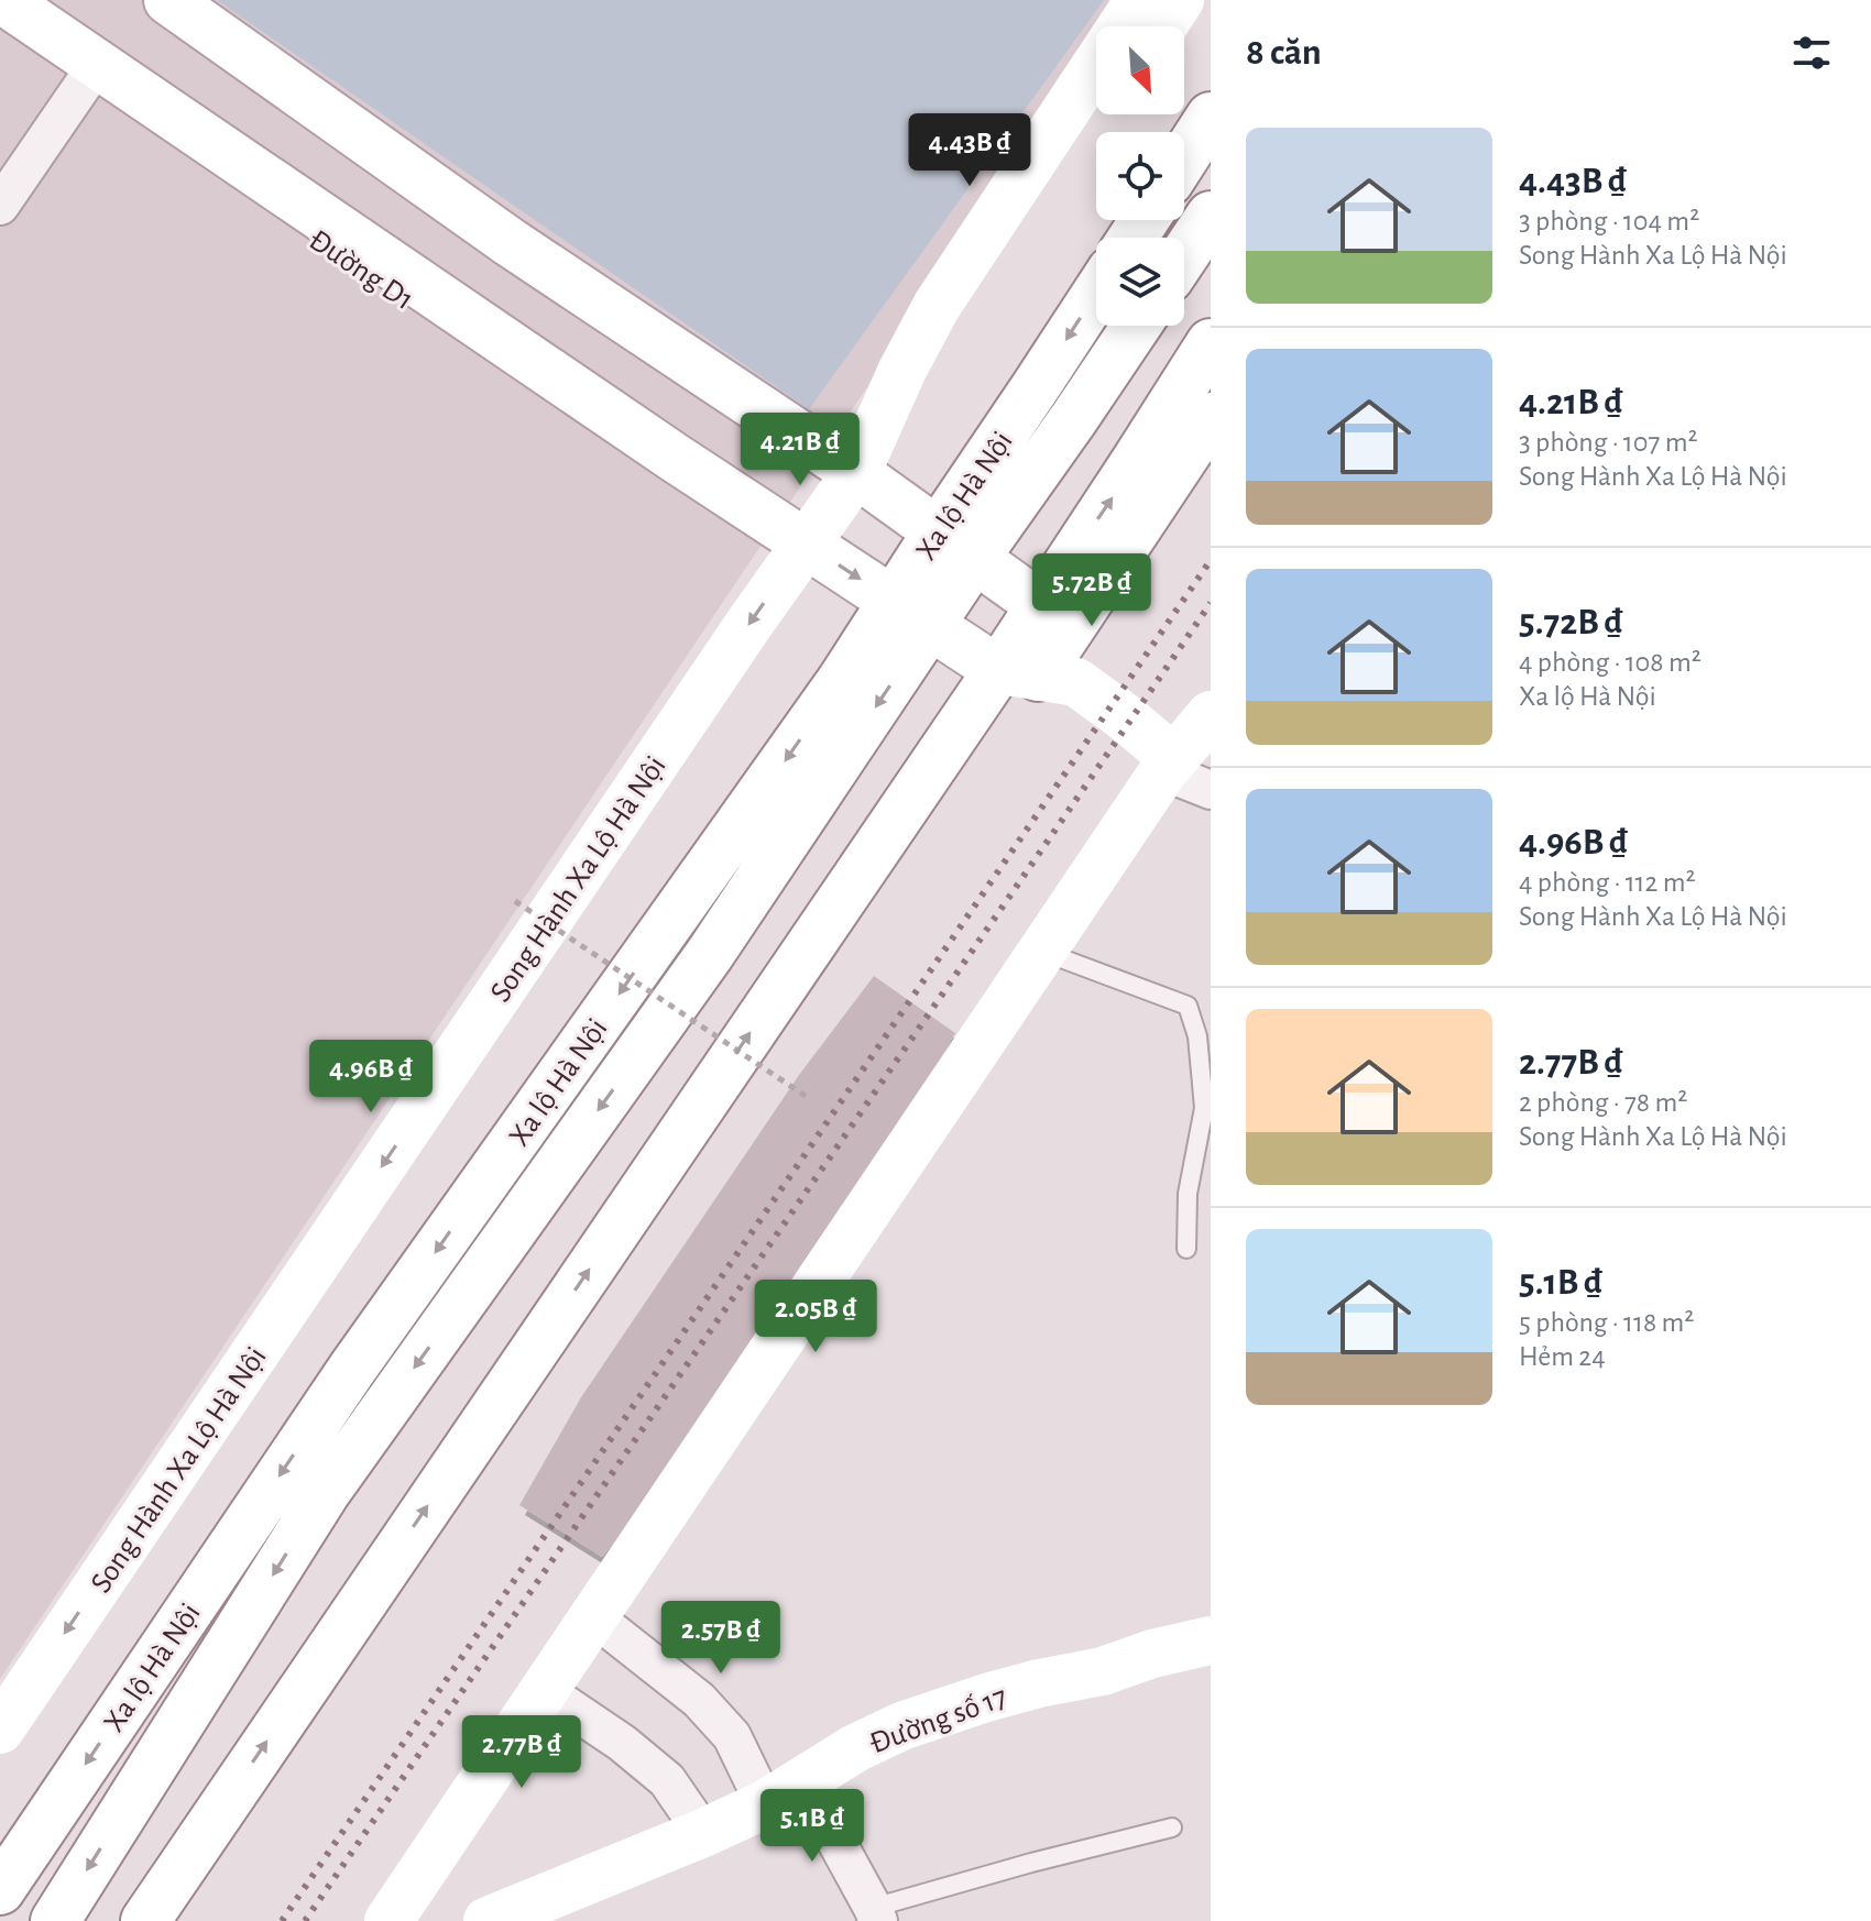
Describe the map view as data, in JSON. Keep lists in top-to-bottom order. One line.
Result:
{"streets":{"main road":["Đường D1","Xa lộ Hà Nội","Song Hành Xa Lộ Hà Nội","Đường số 17"]},"crossings":[["Đường D1","Xa lộ Hà Nội"],["Đường D1","Song Hành Xa Lộ Hà Nội"]],"north":"bottom right","page":{"heading":"8 căn","list":[{"name":"4.43B ₫","note":"3 phòng · 104 m² · Song Hành Xa Lộ Hà Nội"},{"name":"4.21B ₫","note":"3 phòng · 107 m² · Song Hành Xa Lộ Hà Nội"},{"name":"5.72B ₫","note":"4 phòng · 108 m² · Xa lộ Hà Nội"},{"name":"4.96B ₫","note":"4 phòng · 112 m² · Song Hành Xa Lộ Hà Nội"},{"name":"2.77B ₫","note":"2 phòng · 78 m² · Song Hành Xa Lộ Hà Nội"},{"name":"5.1B ₫","note":"5 phòng · 118 m² · Hẻm 24"}],"price":["4.43B ₫","4.21B ₫","5.72B ₫","4.96B ₫","2.05B ₫","2.57B ₫","2.77B ₫","5.1B ₫"]}}
